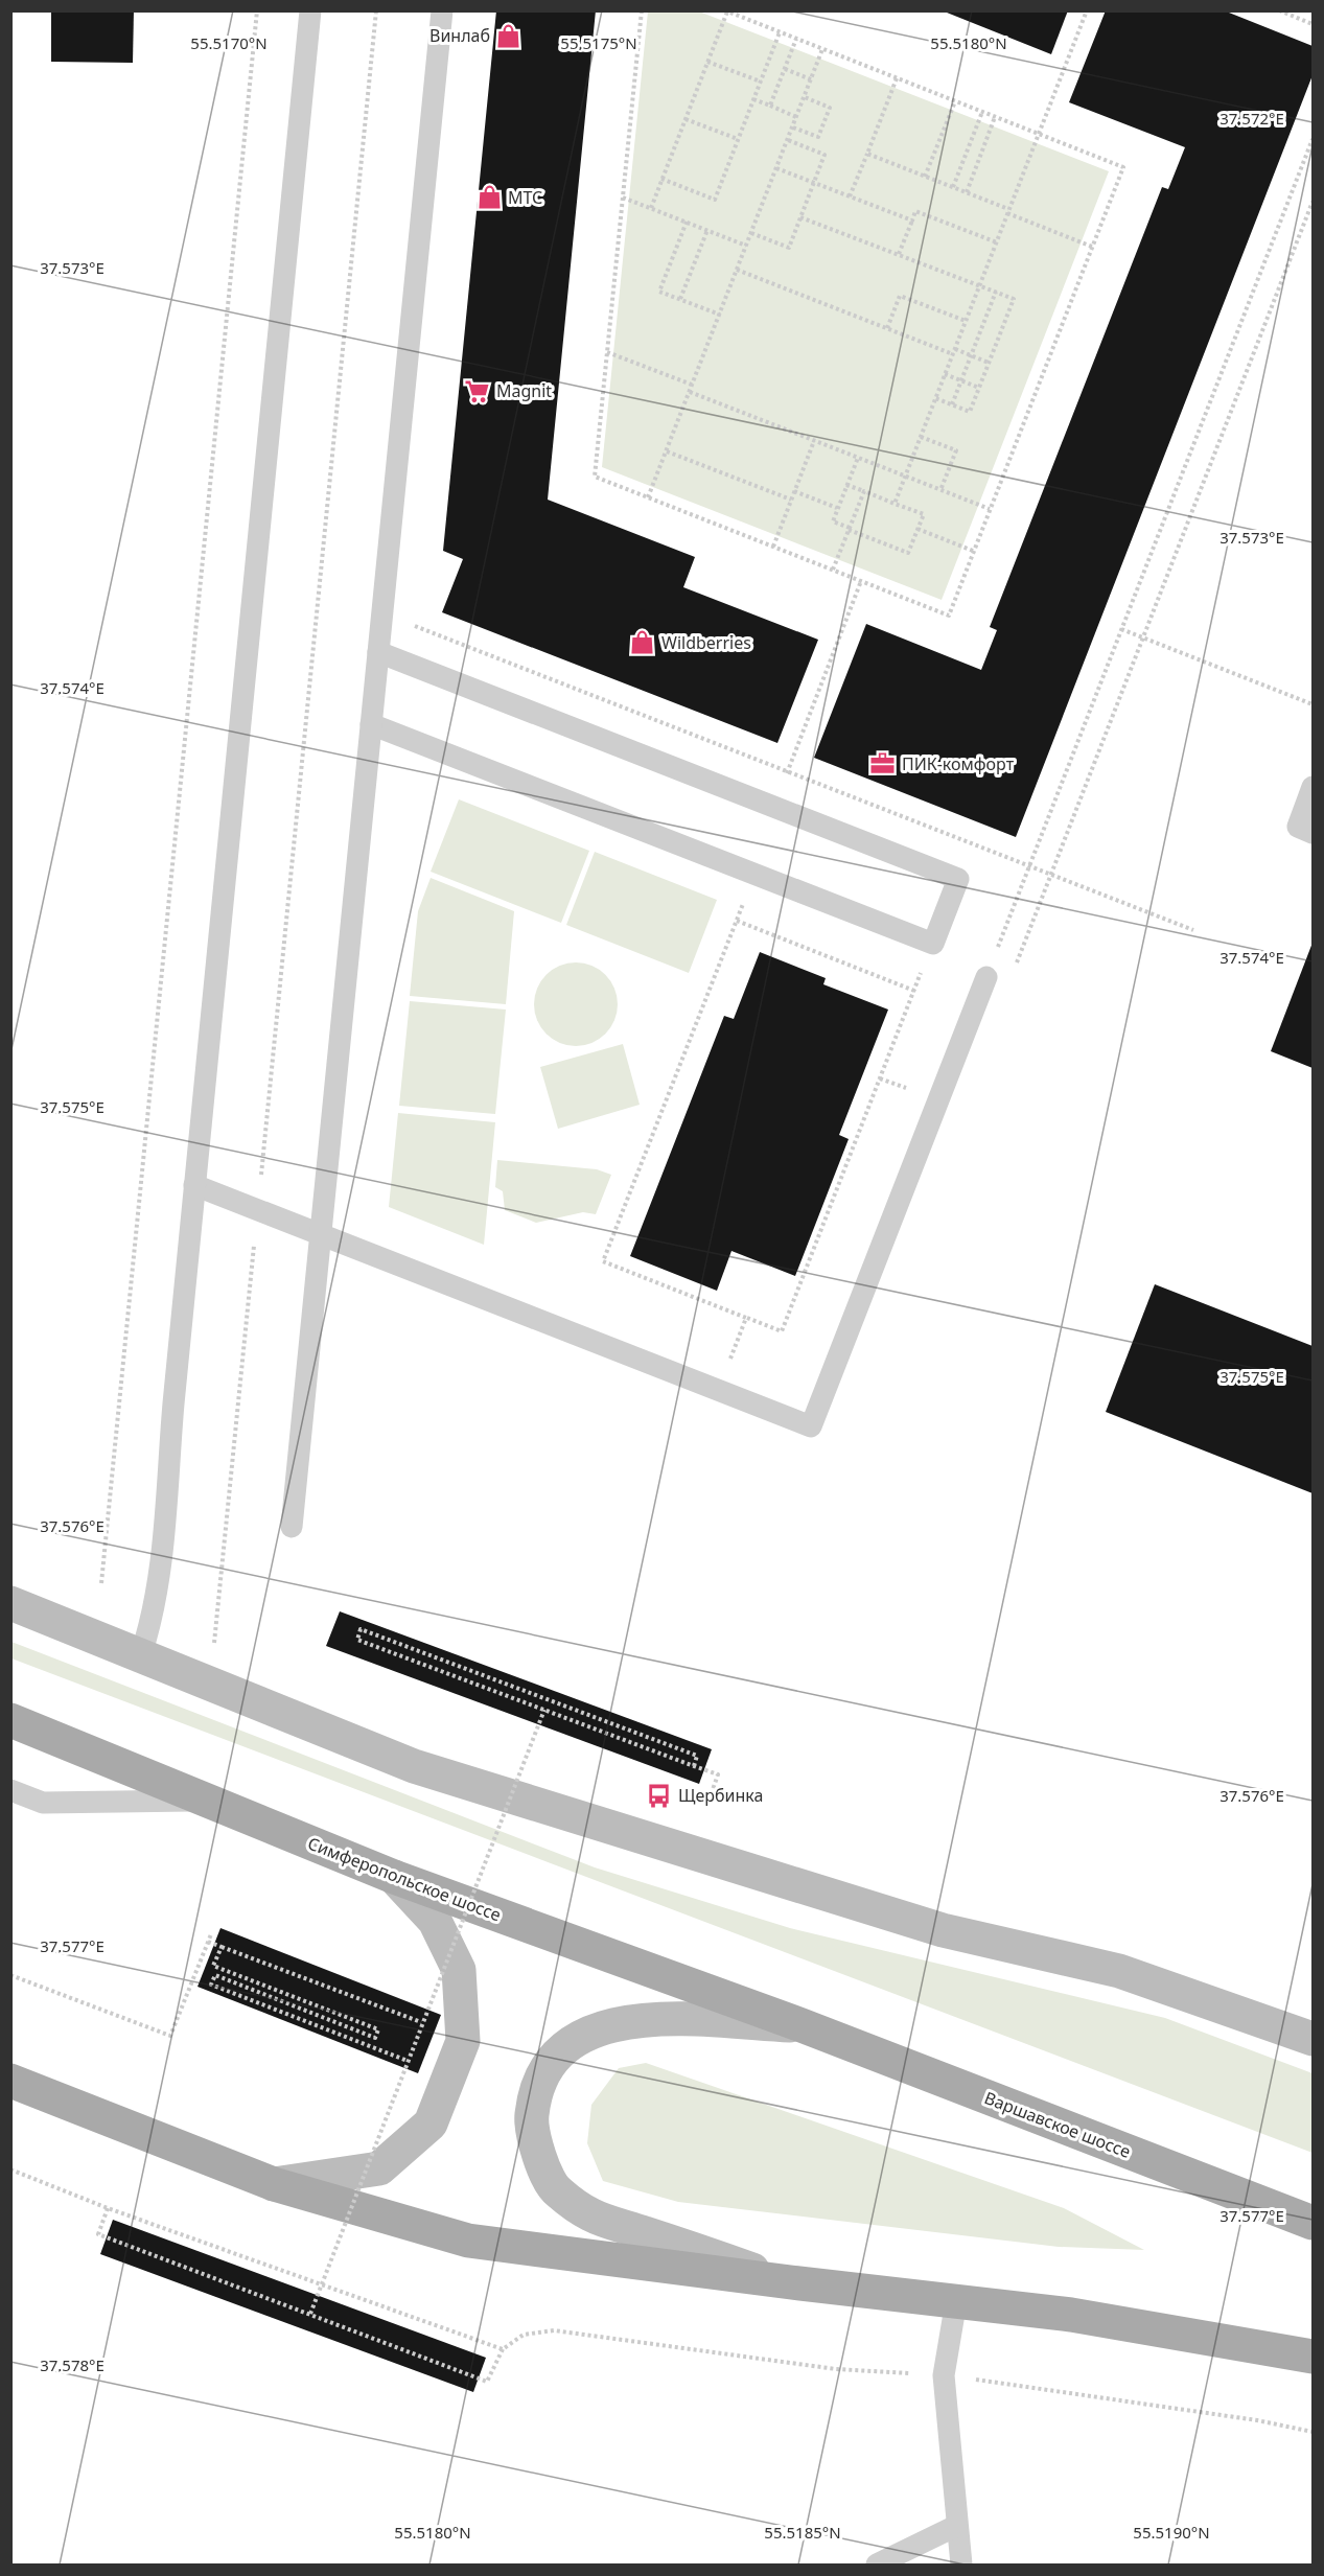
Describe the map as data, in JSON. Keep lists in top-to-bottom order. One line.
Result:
{"streets":{"main road":["Симферопольское шоссе","Варшавское шоссе"]},"crossings":[["Симферопольское шоссе","Варшавское шоссе"]],"places":{"shop":["Винлаб","МТС","Wildberries"],"supermarket":["Magnit"],"office":["ПИК-комфорт"],"bus stop":["Щербинка"]},"coordinates":["55.5170°N","55.5175°N","55.5180°N","37.572°E","37.573°E","37.574°E","37.575°E","37.576°E","37.577°E","37.578°E","55.5185°N","55.5190°N"]}
